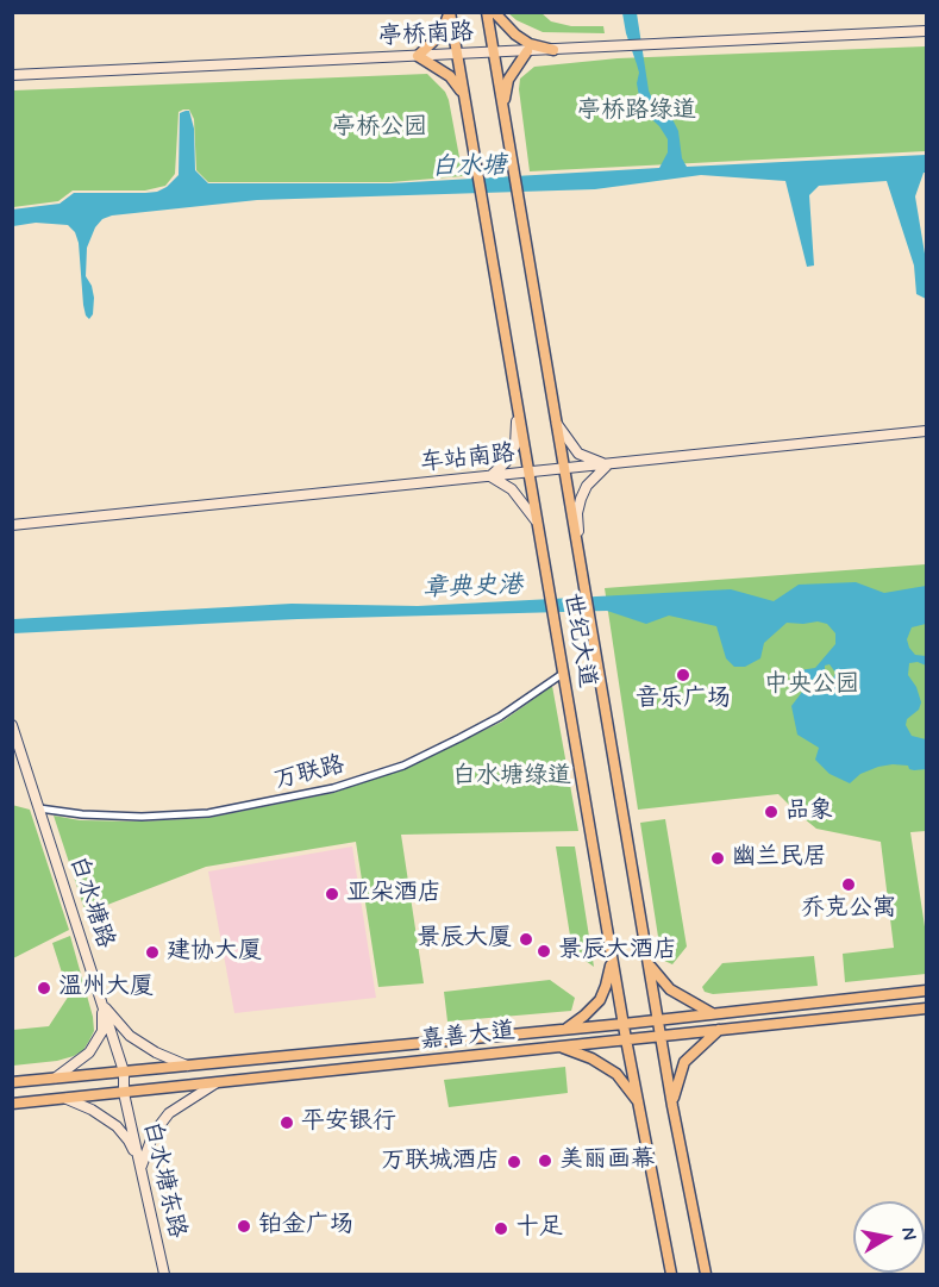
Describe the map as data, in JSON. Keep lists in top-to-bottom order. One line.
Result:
{"streets":{"main road":["世纪大道","嘉善大道"],"street":["亭桥南路","车站南路","万联路","白水塘路","白水塘东路"]},"crossings":[["亭桥南路","世纪大道"],["车站南路","世纪大道"],["世纪大道","万联路"],["世纪大道","嘉善大道"],["万联路","白水塘路"],["白水塘路","嘉善大道"],["白水塘路","白水塘东路"],["嘉善大道","白水塘东路"]],"water":["白水塘","章典史港"],"parks":["亭桥路绿道","亭桥公园","中央公园","白水塘绿道"],"places":["音乐广场","品象","幽兰民居","乔克公寓","亚朵酒店","景辰大厦","景辰大酒店","建协大厦","温州大厦","平安银行","美丽画幕","万联城酒店","铂金广场","十足"],"north":"right"}
